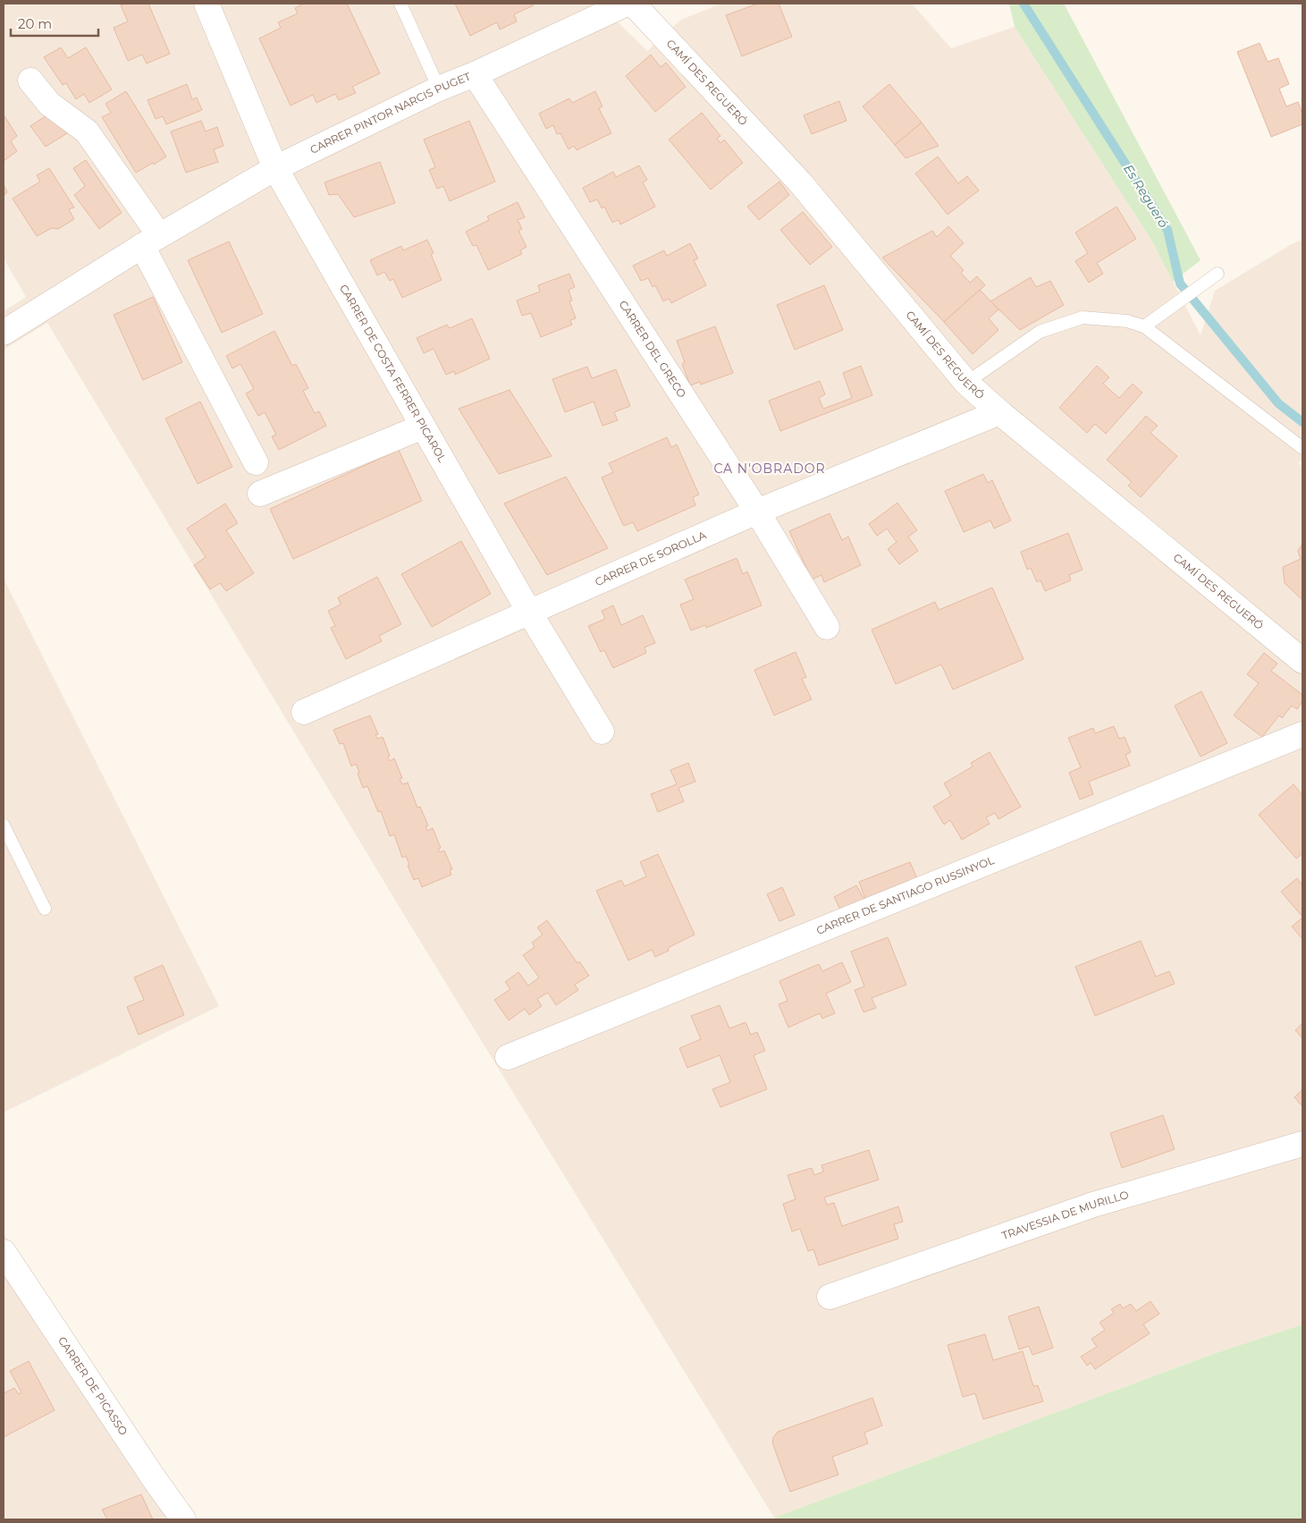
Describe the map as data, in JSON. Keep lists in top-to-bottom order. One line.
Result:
{"streets":{"street":["CAMÍ DES REGUERÓ","CARRER PINTOR NARCIS PUGET","CARRER DEL GRECO","CARRER DE COSTA FERRER PICAROL","CARRER DE SOROLLA","CARRER DE SANTIAGO RUSSINYOL","TRAVESSIA DE MURILLO","CARRER DE PICASSO"]},"crossings":[["CAMÍ DES REGUERÓ","CARRER DE SOROLLA"],["CARRER PINTOR NARCIS PUGET","CARRER DEL GRECO"],["CARRER PINTOR NARCIS PUGET","CARRER DE COSTA FERRER PICAROL"],["CARRER DEL GRECO","CARRER DE SOROLLA"],["CARRER DE COSTA FERRER PICAROL","CARRER DE SOROLLA"]],"districts":["CA N'OBRADOR"],"water":["Es Regueró"],"scale_bar":"20 m"}
